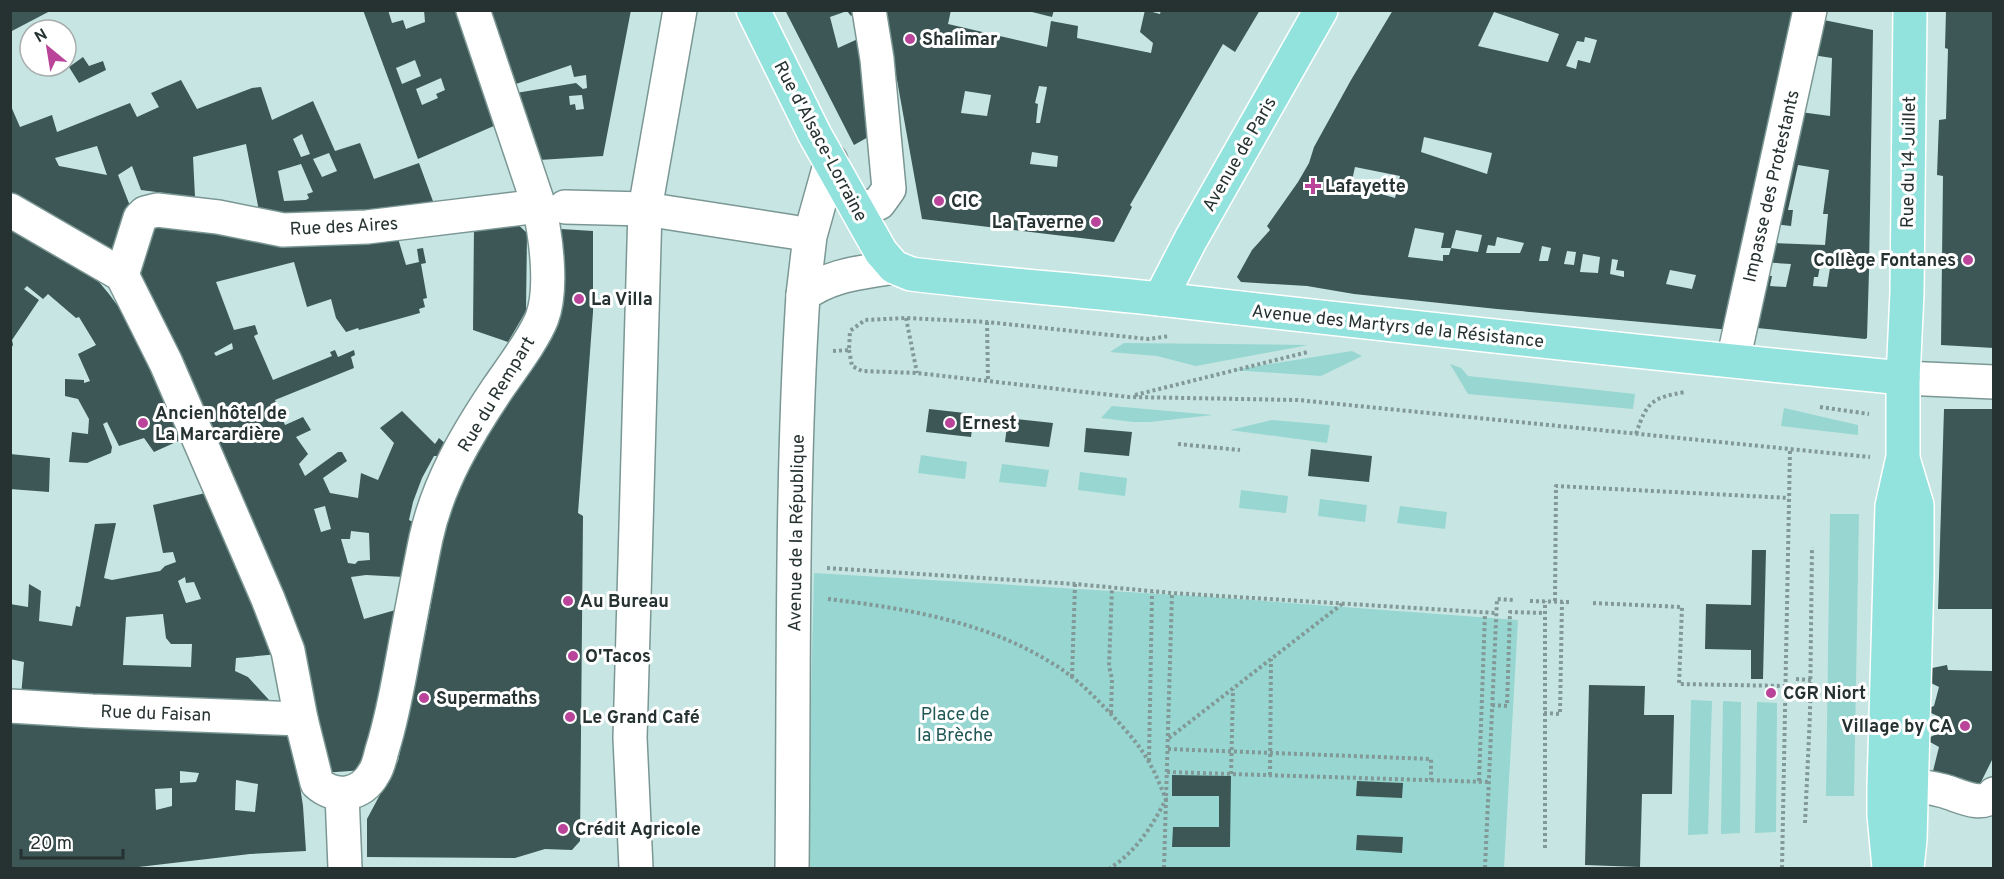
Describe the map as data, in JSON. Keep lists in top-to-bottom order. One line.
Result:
{"streets":{"main road":["Rue d'Alsace-Lorraine","Avenue de Paris","Rue du 14 Juillet","Avenue des Martyrs de la Résistance"],"street":["Impasse des Protestants","Rue des Aires","Rue du Rempart","Avenue de la République","Rue du Faisan"]},"crossings":[["Rue d'Alsace-Lorraine","Avenue des Martyrs de la Résistance"],["Rue d'Alsace-Lorraine","Avenue de la République"],["Avenue de Paris","Avenue des Martyrs de la Résistance"],["Rue du 14 Juillet","Avenue des Martyrs de la Résistance"],["Impasse des Protestants","Avenue des Martyrs de la Résistance"],["Rue des Aires","Rue du Rempart"]],"parks":["Place de la Brèche"],"places":{"other":["Shalimar","CIC","La Taverne","Collège Fontanes","La Villa","Ancien hôtel de La Marcardière","Ernest","Au Bureau","O'Tacos","CGR Niort","Supermaths","Le Grand Café","Village by CA","Crédit Agricole"],"health":["Lafayette"]},"scale_bar":"20 m","north":"top left"}
